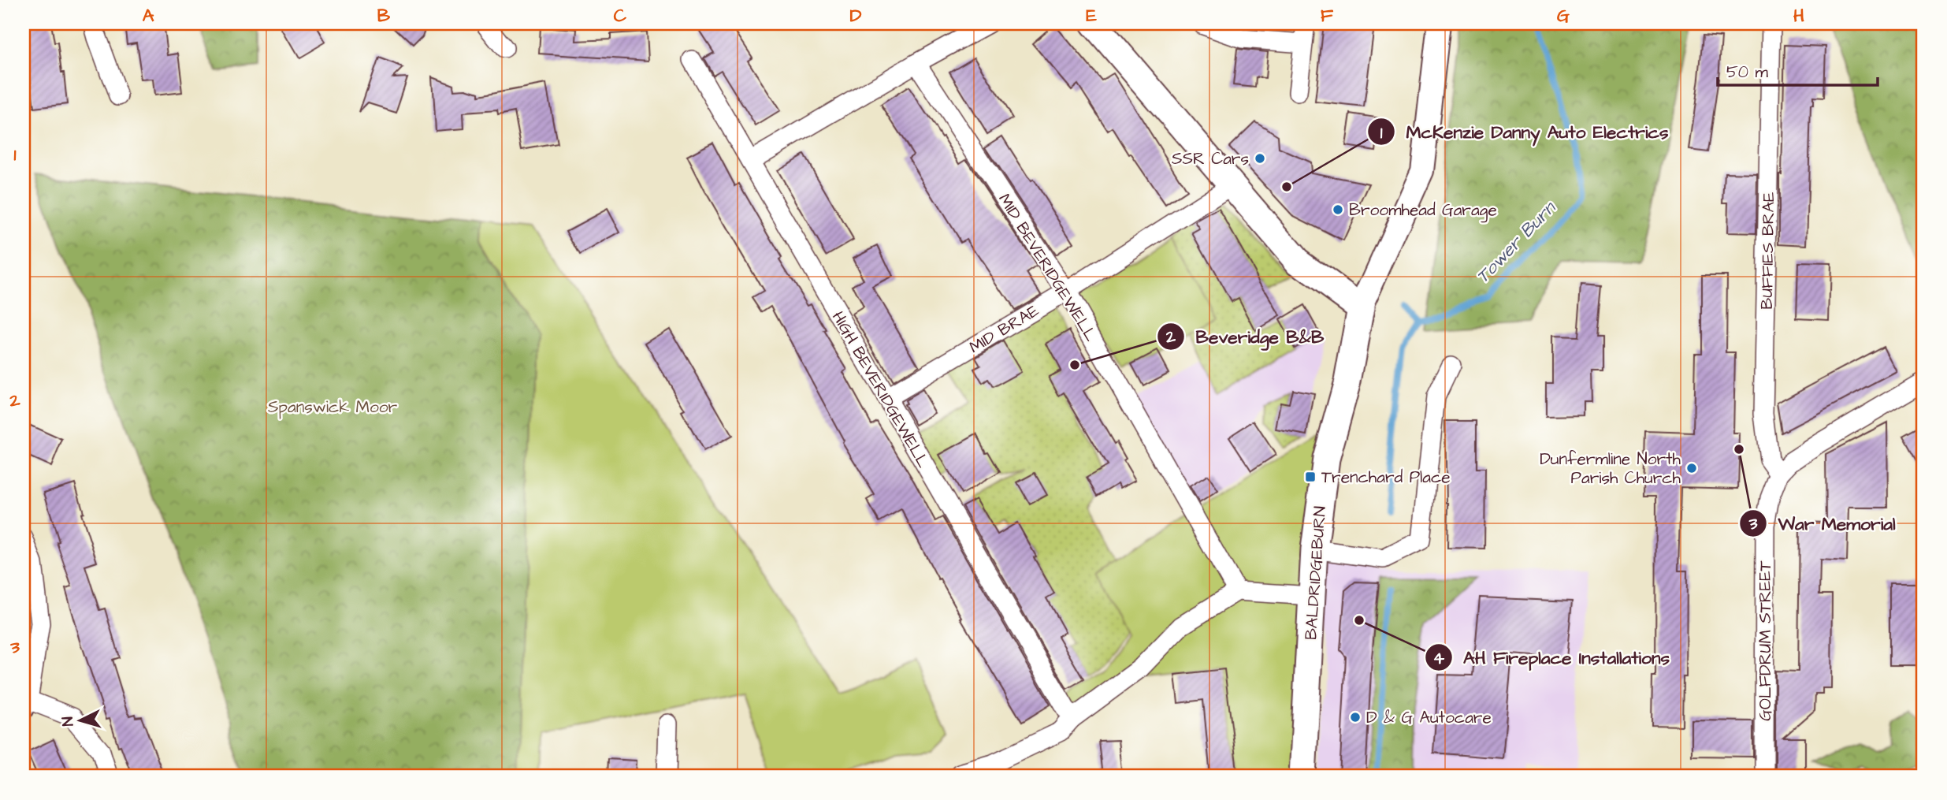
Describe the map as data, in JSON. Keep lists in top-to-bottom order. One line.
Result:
{"streets":{"main road":["BALDRIDGEBURN"],"street":["BUFFIES BRAE","MID BEVERIDGEWELL","MID BRAE","HIGH BEVERIDGEWELL","GOLFDRUM STREET"]},"crossings":[["BUFFIES BRAE","GOLFDRUM STREET"],["MID BEVERIDGEWELL","MID BRAE"],["MID BRAE","HIGH BEVERIDGEWELL"]],"water":["Tower Burn"],"parks":["Spanswick Moor"],"places":{"other":["SSR Cars","McKenzie Danny Auto Electrics","Broomhead Garage","Beveridge B&B","War Memorial","Dunfermline North Parish Church","AH Fireplace Installations","D & G Autocare"],"transit":["Trenchard Place"]},"scale_bar":"50 m","north":"left","grid":{"columns":["A","B","C","D","E","F","G","H"],"rows":["1","2","3"]}}
